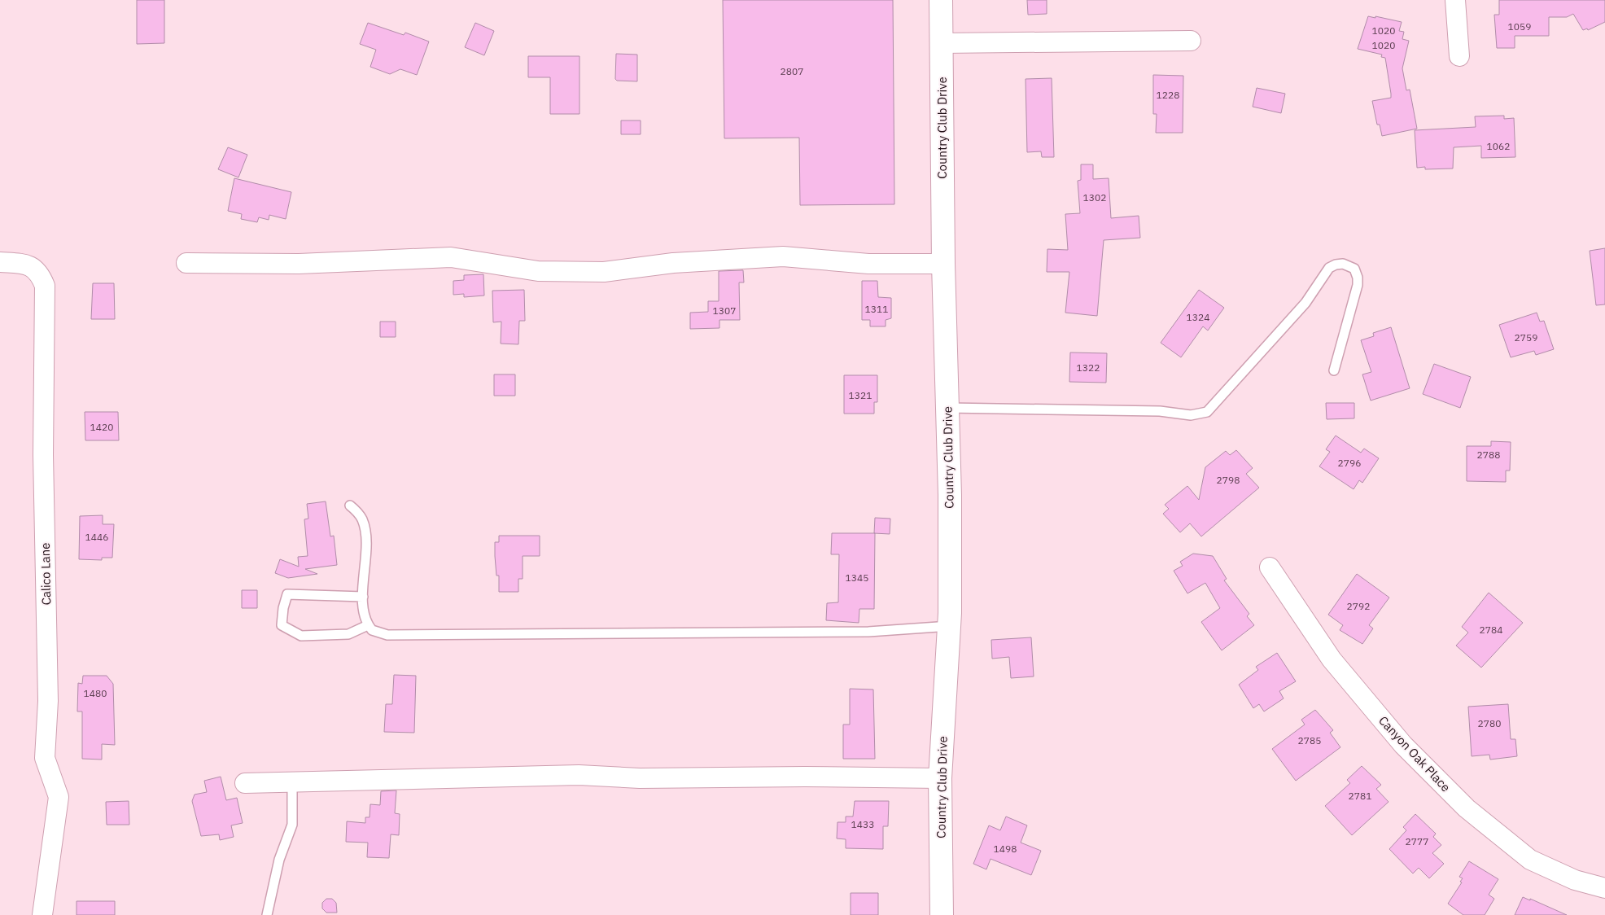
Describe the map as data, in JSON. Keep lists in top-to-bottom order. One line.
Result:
{"streets":{"street":["Country Club Drive","Calico Lane","Canyon Oak Place"]},"house_numbers":["1059","1020","1020","2807","1228","1062","1302","1311","1307","1324","2759","1322","1321","1420","2788","2796","2798","1446","1345","2792","2784","1480","2780","2785","2781","1433","2777","1498"]}
